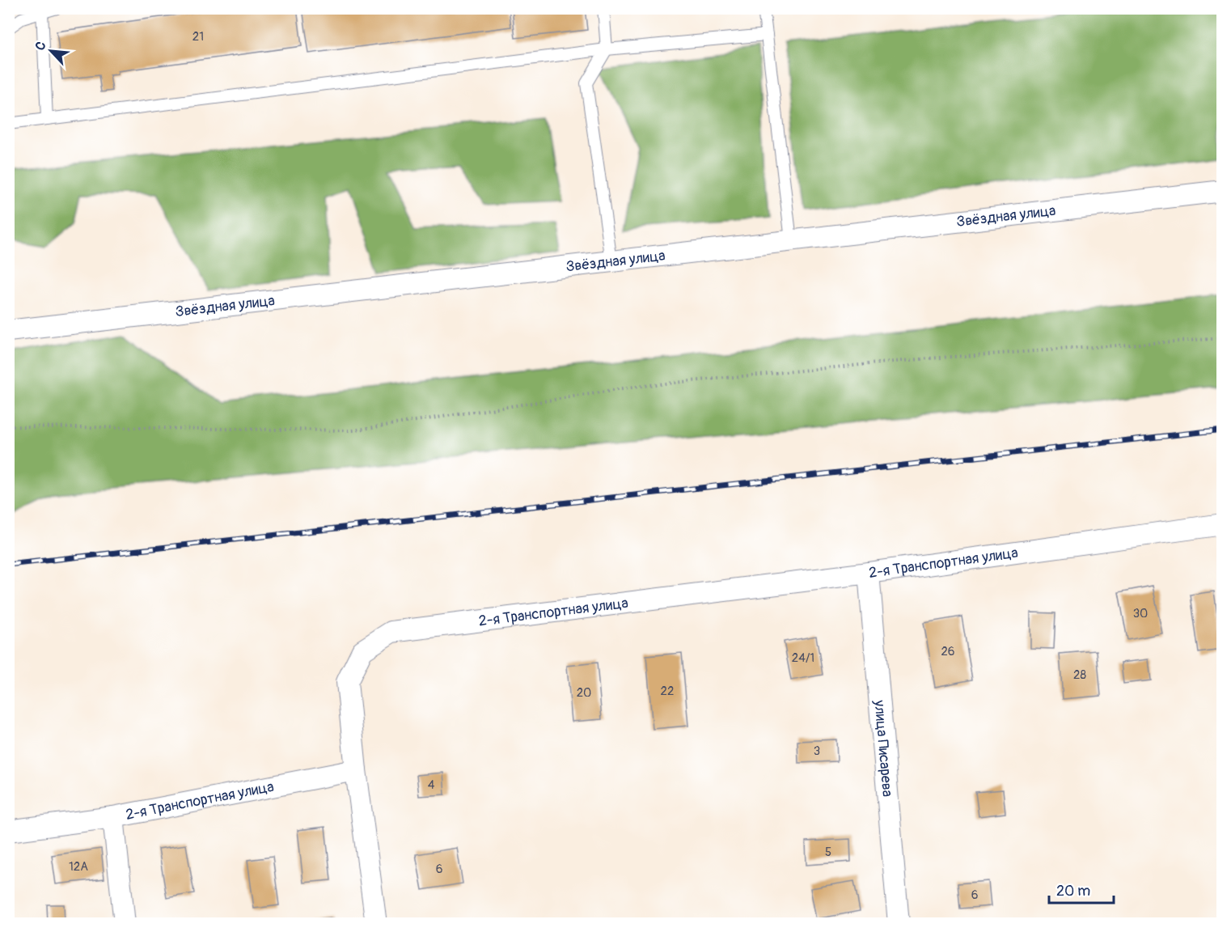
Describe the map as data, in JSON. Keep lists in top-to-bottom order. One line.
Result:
{"streets":{"street":["Звёздная улица","2-я Транспортная улица","улица Писарева"]},"crossings":[["2-я Транспортная улица","улица Писарева"]],"house_numbers":["21","30","26","24/1","28","22","20","3","4","5","12А","6","6"],"scale_bar":"20 m","north":"top left"}
